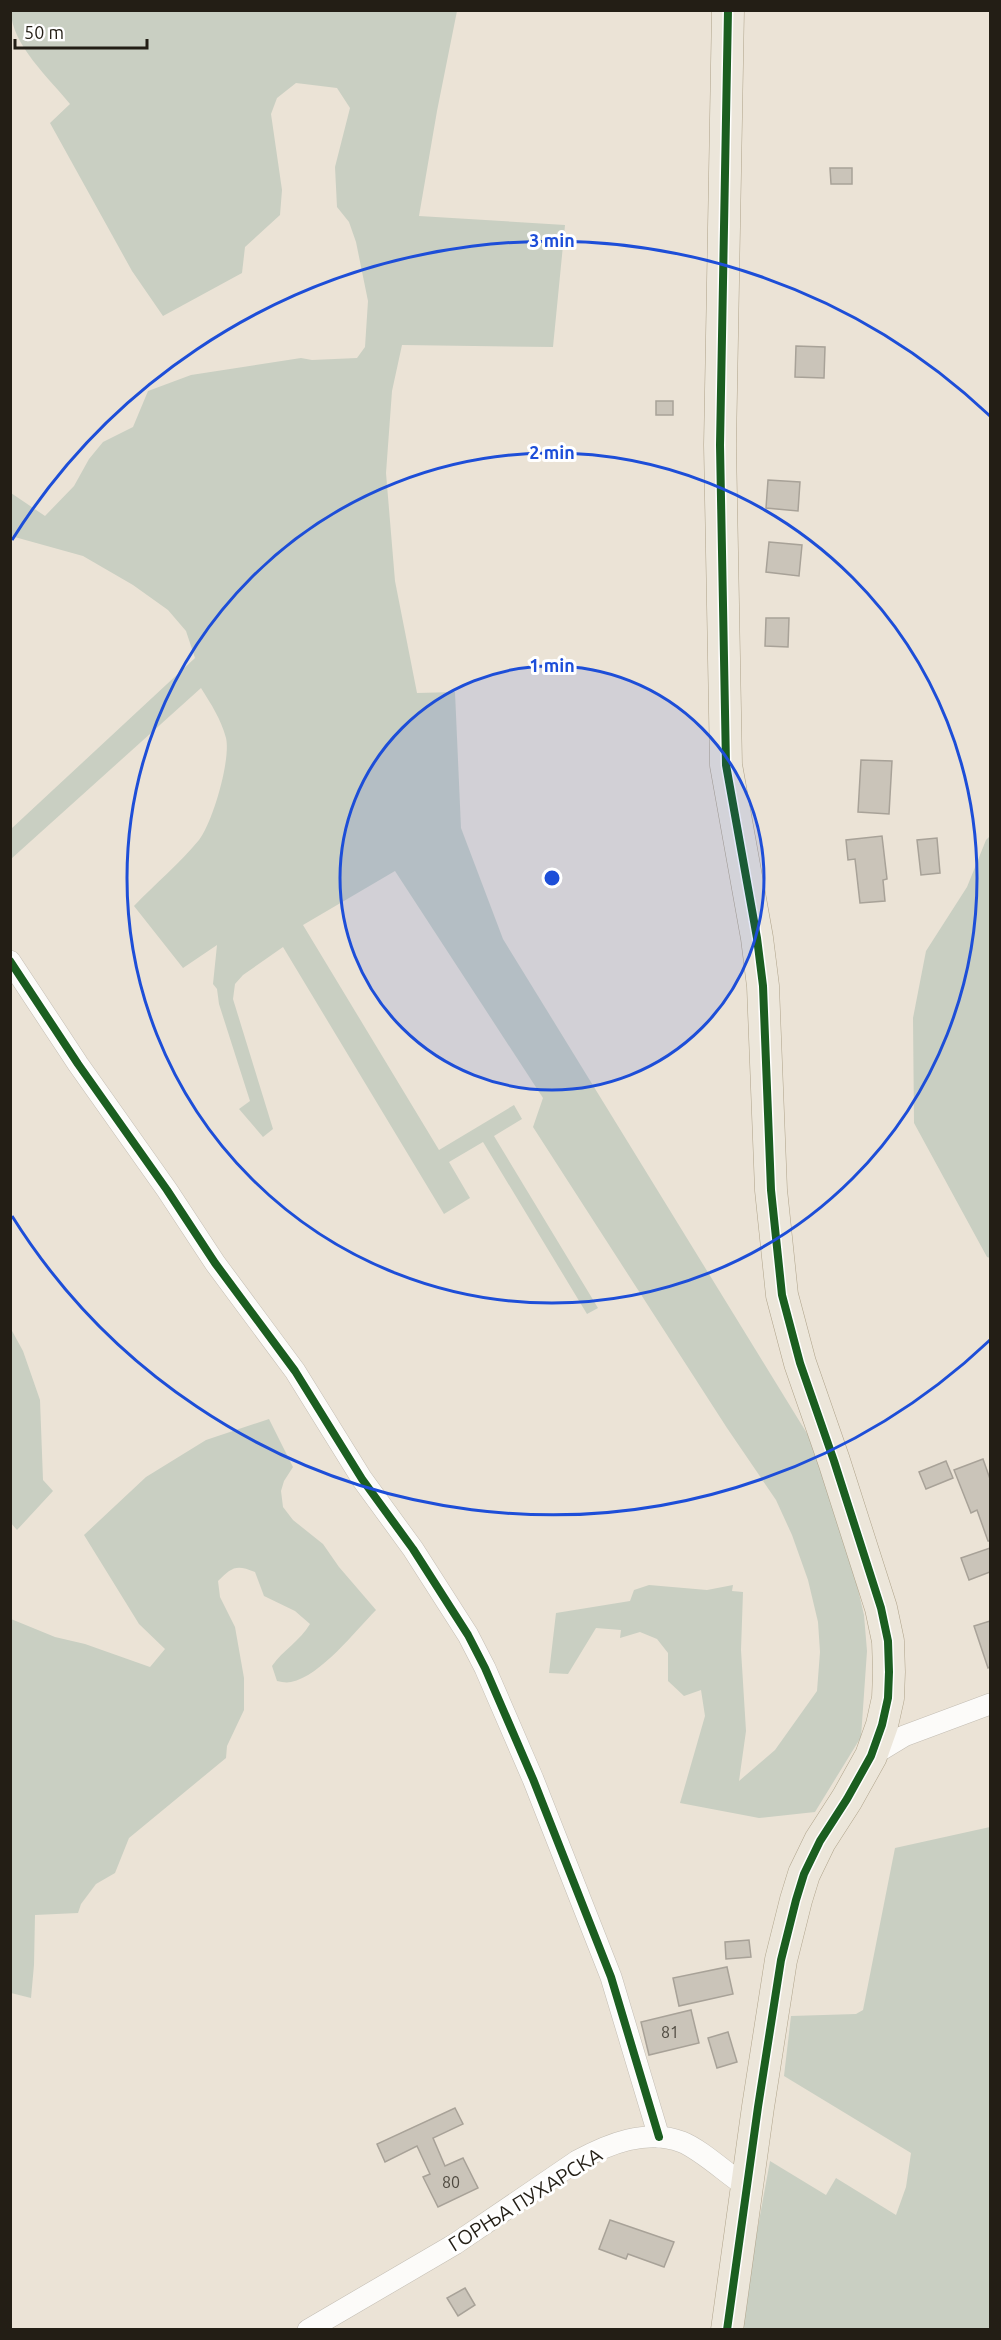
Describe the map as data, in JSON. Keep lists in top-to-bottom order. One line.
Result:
{"streets":{"street":["ГОРЊА ПУХАРСКА"]},"house_numbers":["81","80"],"scale_bar":"50 m","rings":["3 min","2 min","1 min"]}
